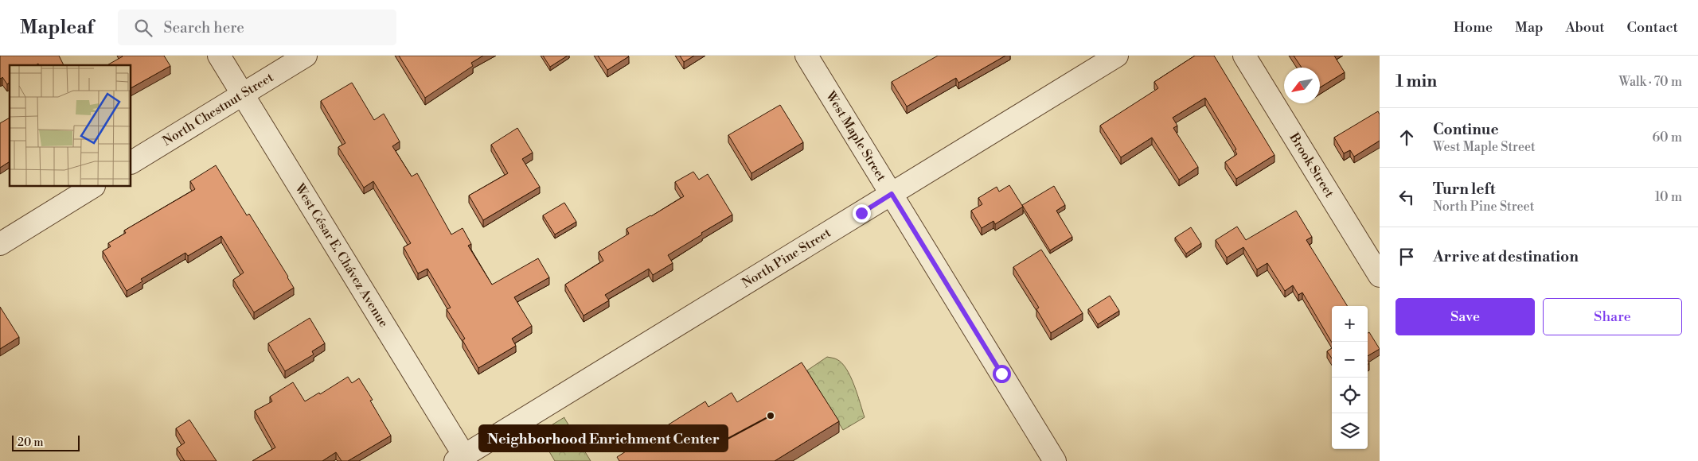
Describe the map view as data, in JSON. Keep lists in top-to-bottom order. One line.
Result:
{"streets":{"street":["North Chestnut Street","West Maple Street","Brook Street","West César E. Chávez Avenue","North Pine Street"]},"crossings":[["North Chestnut Street","West César E. Chávez Avenue"],["West Maple Street","North Pine Street"],["West César E. Chávez Avenue","North Pine Street"]],"places":["Neighborhood Enrichment Center"],"scale_bar":"20 m","north":"bottom left","page":{"header":"Mapleaf","search":"Search here","nav":["Home","Map","About","Contact"],"heading":["1 min","Walk · 70 m"],"list":[["Continue","West Maple Street","60 m"],["Turn left","North Pine Street","10 m"],"Arrive at destination"],"buttons":["Save","Share"],"map_buttons":["+","−"],"scale":"20 m"}}
